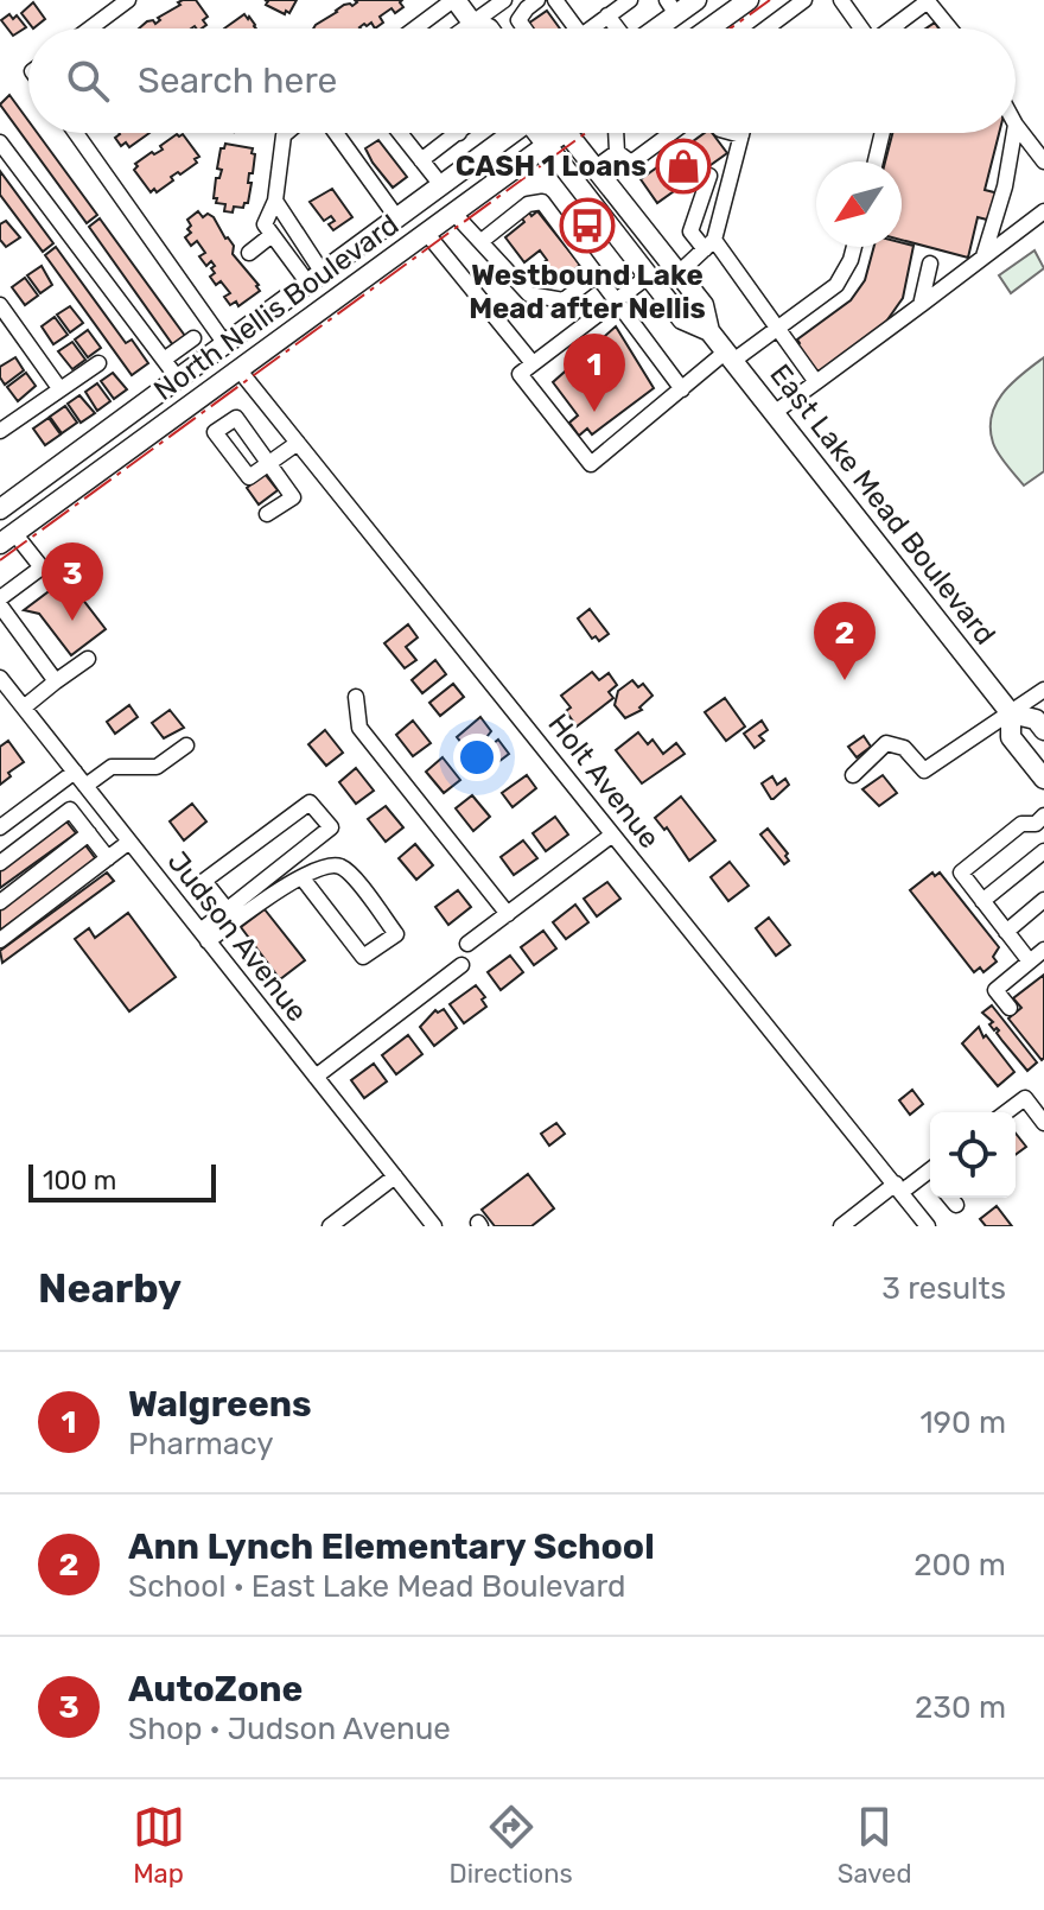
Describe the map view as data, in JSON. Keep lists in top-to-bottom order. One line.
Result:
{"streets":{"main road":["North Nellis Boulevard","East Lake Mead Boulevard"],"street":["Holt Avenue","Judson Avenue"]},"crossings":[["North Nellis Boulevard","East Lake Mead Boulevard"],["North Nellis Boulevard","Holt Avenue"]],"places":{"shop":["CASH 1 Loans"],"bus stop":["Westbound Lake Mead after Nellis"]},"scale_bar":"100 m","north":"bottom left","page":{"search":"Search here","pins":["1","3","2"],"scale":"100 m","heading":["Nearby","3 results"],"list":[{"mark":"1","name":"Walgreens","note":"Pharmacy","value":"190 m"},{"mark":"2","name":"Ann Lynch Elementary School","note":"School · East Lake Mead Boulevard","value":"200 m"},{"mark":"3","name":"AutoZone","note":"Shop · Judson Avenue","value":"230 m"}],"nav":["Map","Directions","Saved"]}}
